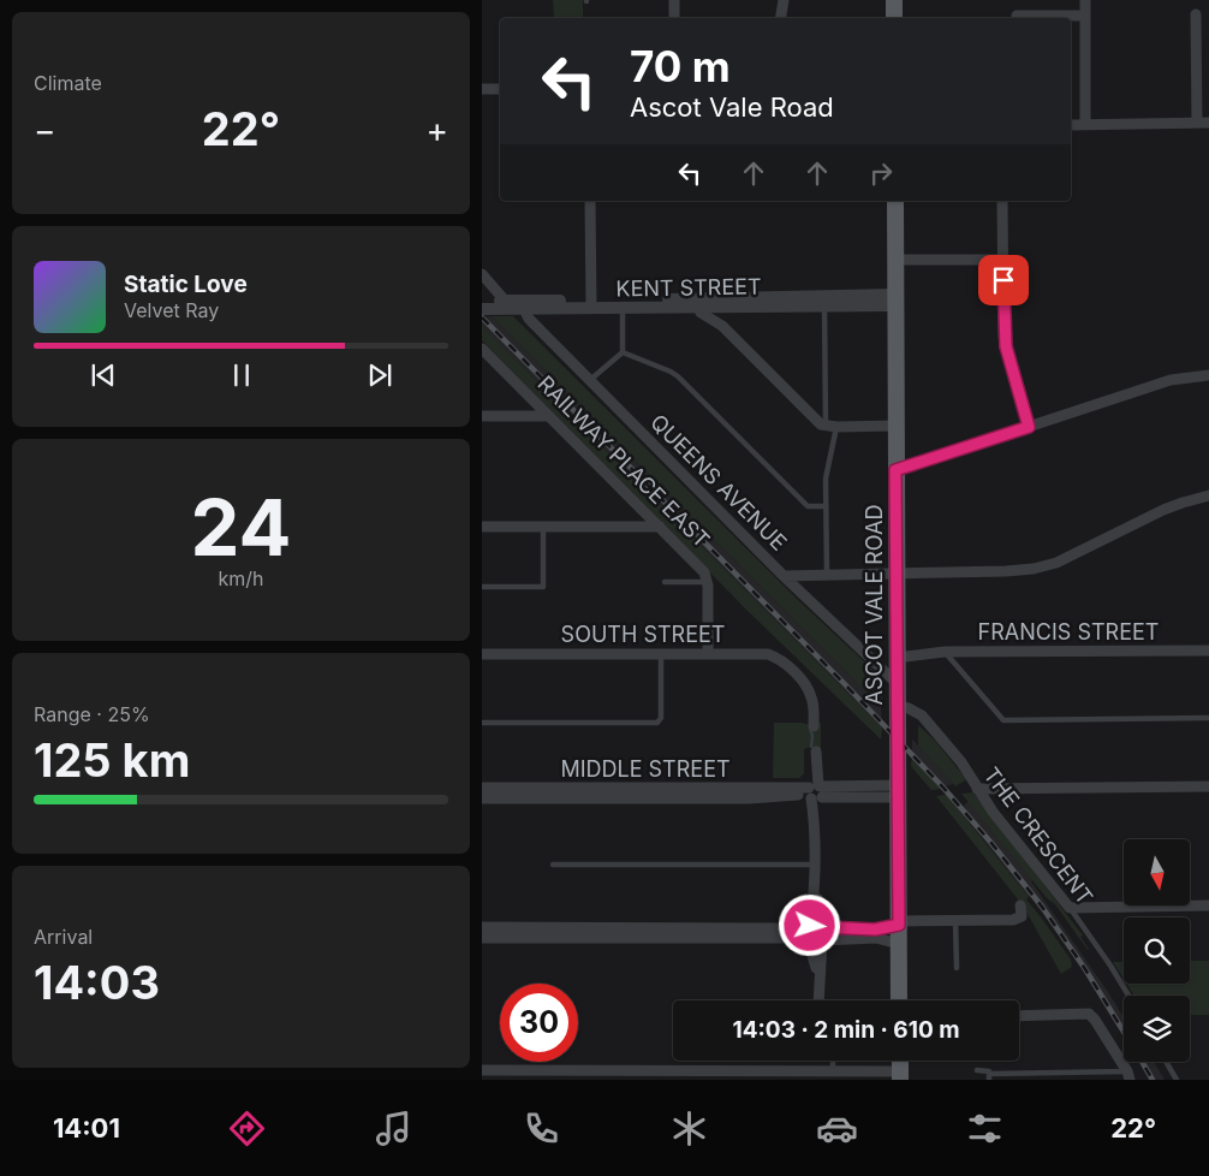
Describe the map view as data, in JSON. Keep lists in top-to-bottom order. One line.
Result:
{"streets":{"main road":["ASCOT VALE ROAD"],"street":["KENT STREET","RAILWAY PLACE EAST","QUEENS AVENUE","FRANCIS STREET","SOUTH STREET","MIDDLE STREET","THE CRESCENT"]},"crossings":[["KENT STREET","QUEENS AVENUE"],["KENT STREET","ASCOT VALE ROAD"],["RAILWAY PLACE EAST","SOUTH STREET"],["QUEENS AVENUE","ASCOT VALE ROAD"],["ASCOT VALE ROAD","FRANCIS STREET"],["ASCOT VALE ROAD","MIDDLE STREET"],["ASCOT VALE ROAD","THE CRESCENT"]],"north":"bottom","page":{"tile":["Climate",["24","km/h"],["Range · 25%","125 km"],["Arrival","14:03"]],"turn":["70 m","Ascot Vale Road"],"heat":["−","22°","+"],"song":["Static Love","Velvet Ray"],"limit":"30","trip":"14:03 · 2 min · 610 m","tabs":["14:01","22°"]}}
